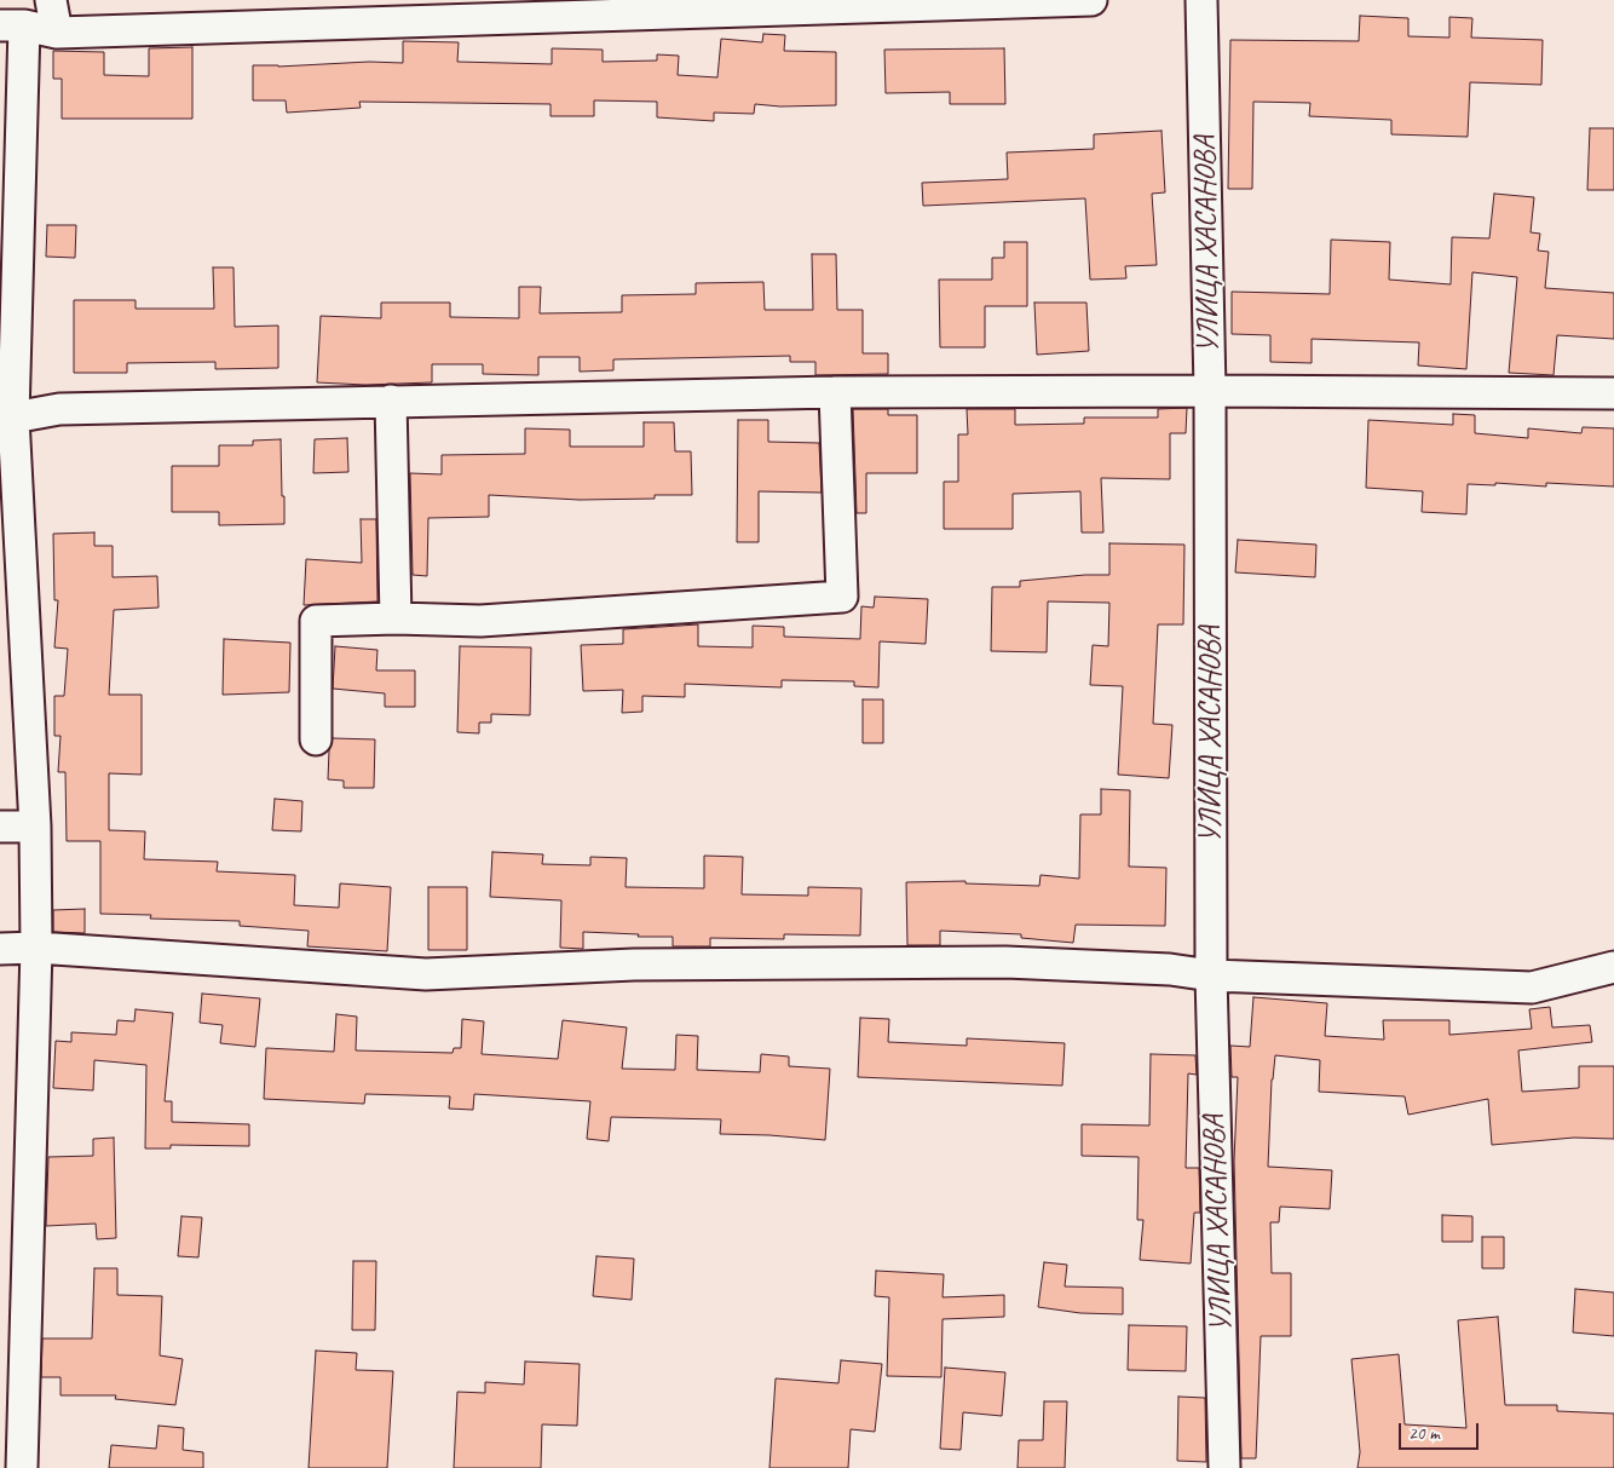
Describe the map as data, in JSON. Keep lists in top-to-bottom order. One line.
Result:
{"streets":{"street":["УЛИЦА ХАСАНОВА"]},"scale_bar":"20 m"}
